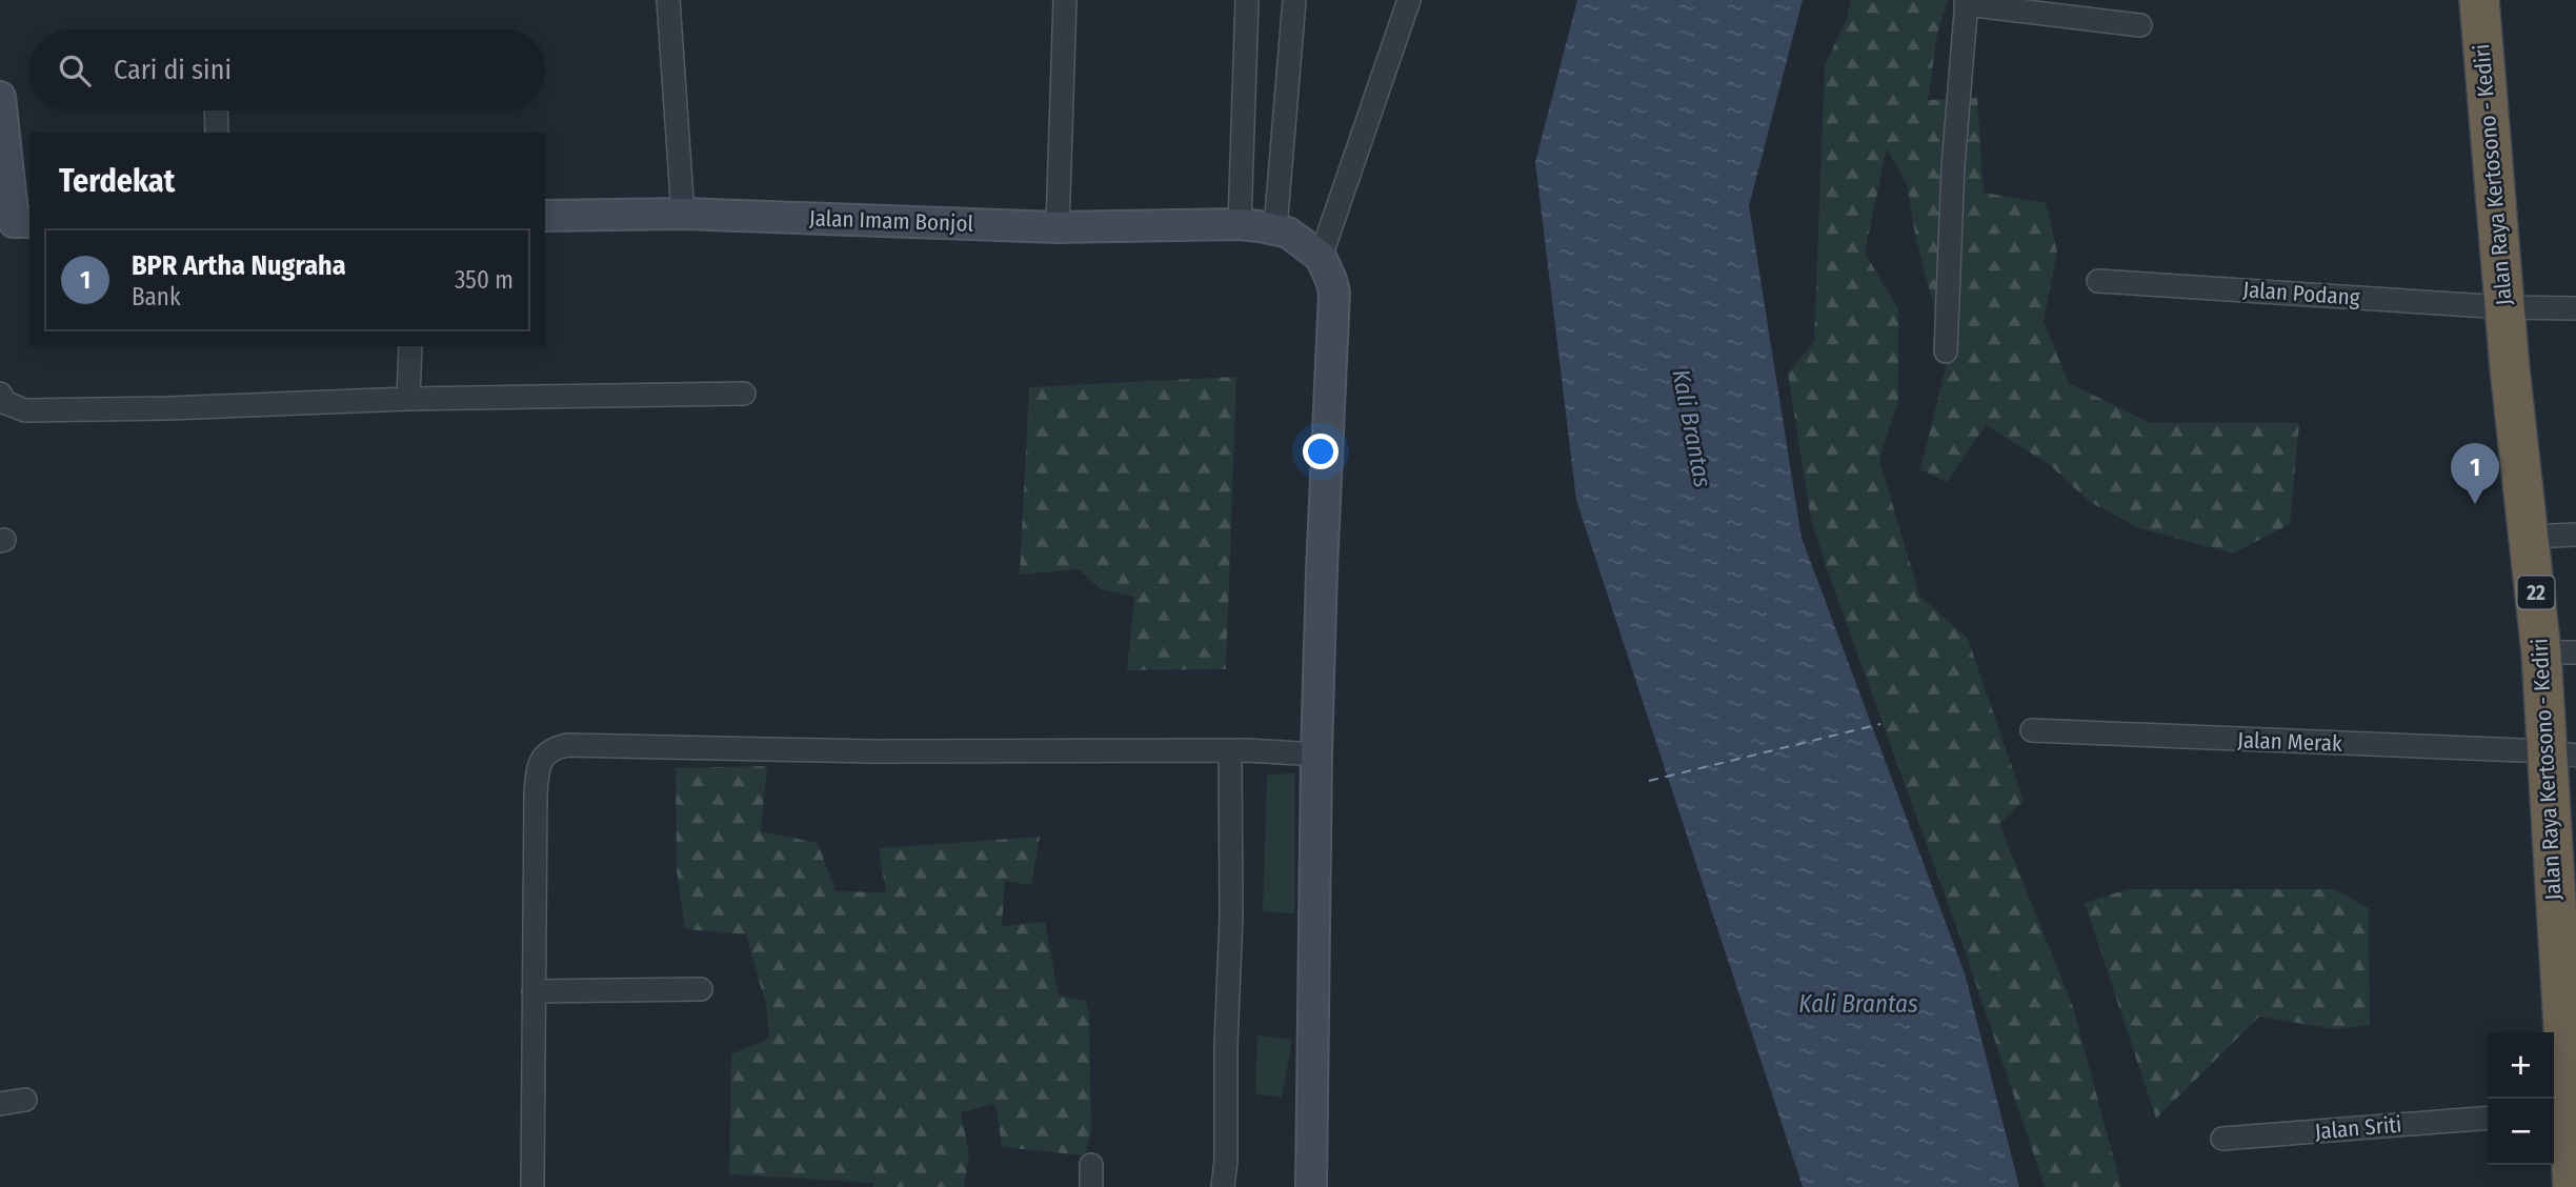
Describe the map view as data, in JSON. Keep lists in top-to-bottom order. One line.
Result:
{"streets":{"highway":["Jalan Raya Kertosono - Kediri","22"],"main road":["Jalan Imam Bonjol"],"street":["Jalan Podang","Jalan Merak","Jalan Sriti"]},"crossings":[["Jalan Raya Kertosono - Kediri","Jalan Podang"],["Jalan Raya Kertosono - Kediri","Jalan Merak"]],"water":["Kali Brantas"],"page":{"search":"Cari di sini","heading":"Terdekat","list":[{"mark":"1","name":"BPR Artha Nugraha","note":"Bank","value":"350 m"}],"pins":"1","map_buttons":["+","−"]}}
